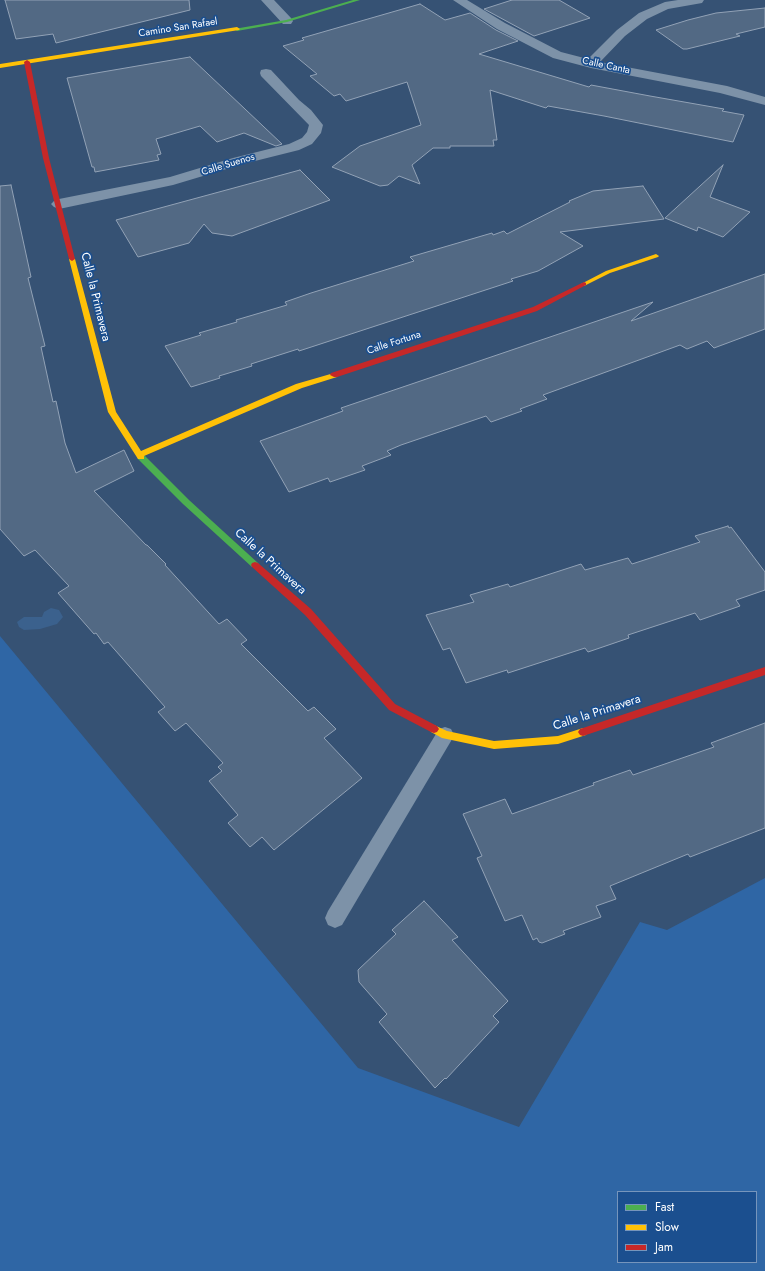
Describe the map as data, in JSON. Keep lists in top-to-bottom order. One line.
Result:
{"streets":{"street":["Camino San Rafael","Calle Canta","Calle Suenos","Calle la Primavera","Calle Fortuna"]},"crossings":[["Camino San Rafael","Calle la Primavera"],["Calle Suenos","Calle la Primavera"],["Calle la Primavera","Calle Fortuna"]],"legend":["Fast","Slow","Jam"]}
